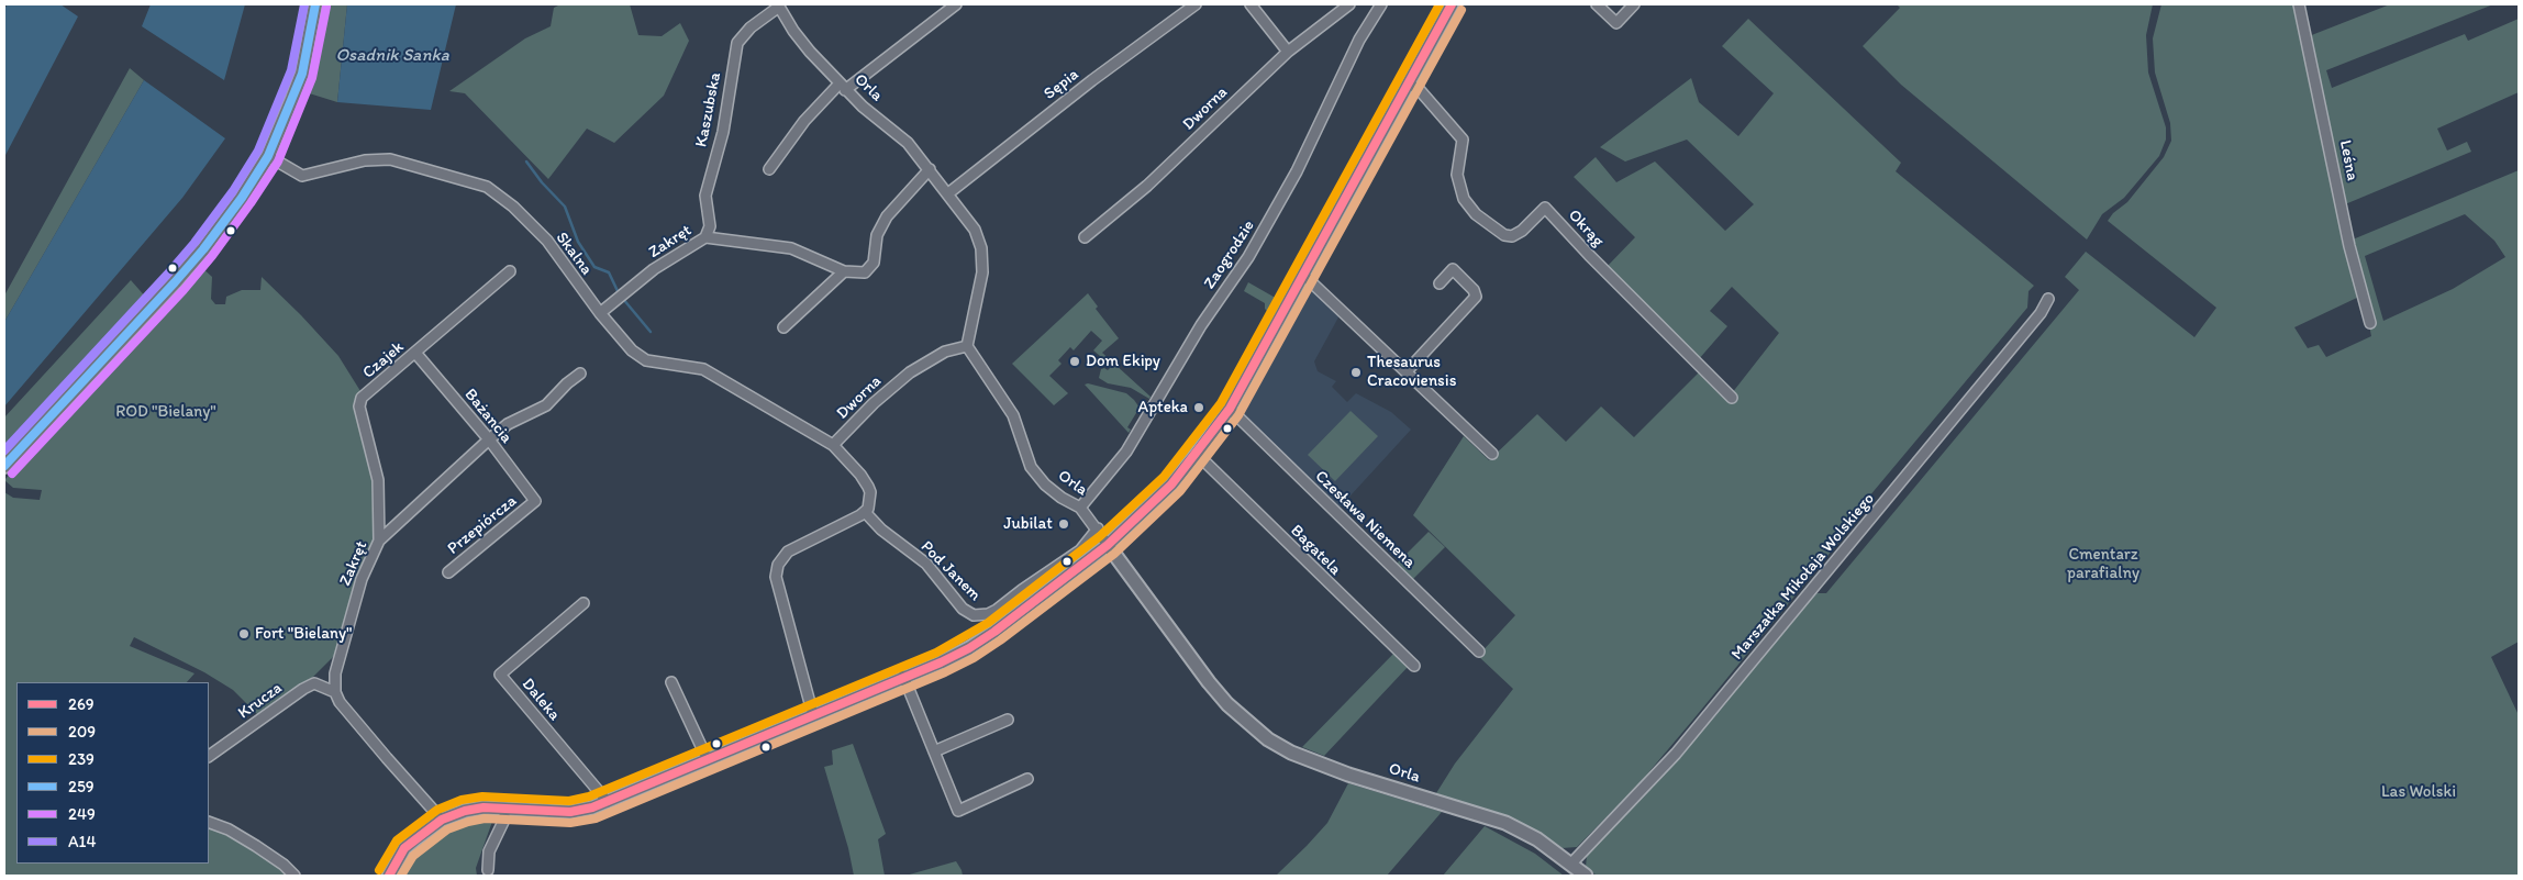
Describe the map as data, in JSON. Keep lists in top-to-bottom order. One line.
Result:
{"streets":{"street":["Sępia","Orla","Dworna","Kaszubska","Leśna","Okrąg","Zakręt","Skalna","Zaogrodzie","Czajek","Bażancia","Czesława Niemena","Przepiórcza","Bagatela","Pod Janem","Marszałka Mikołaja Wolskiego","Daleka","Krucza"]},"crossings":[["Sępia","Orla"],["Orla","Dworna"],["Orla","Kaszubska"],["Orla","Zaogrodzie"],["Orla","Pod Janem"],["Orla","Marszałka Mikołaja Wolskiego"],["Dworna","Skalna"],["Kaszubska","Zakręt"],["Zakręt","Skalna"],["Zakręt","Czajek"],["Zakręt","Bażancia"],["Zakręt","Krucza"],["Czajek","Bażancia"],["Bażancia","Przepiórcza"]],"water":["Osadnik Sanka"],"parks":["ROD \"Bielany\"","Cmentarz parafialny","Las Wolski"],"places":["Dom Ekipy","Thesaurus Cracoviensis","Apteka","Jubilat","Fort \"Bielany\""],"lines":["transit line 269","transit line 239","transit line 259","transit line A14","transit line 249","transit line 209"],"legend":["269","209","239","259","249","A14"]}
